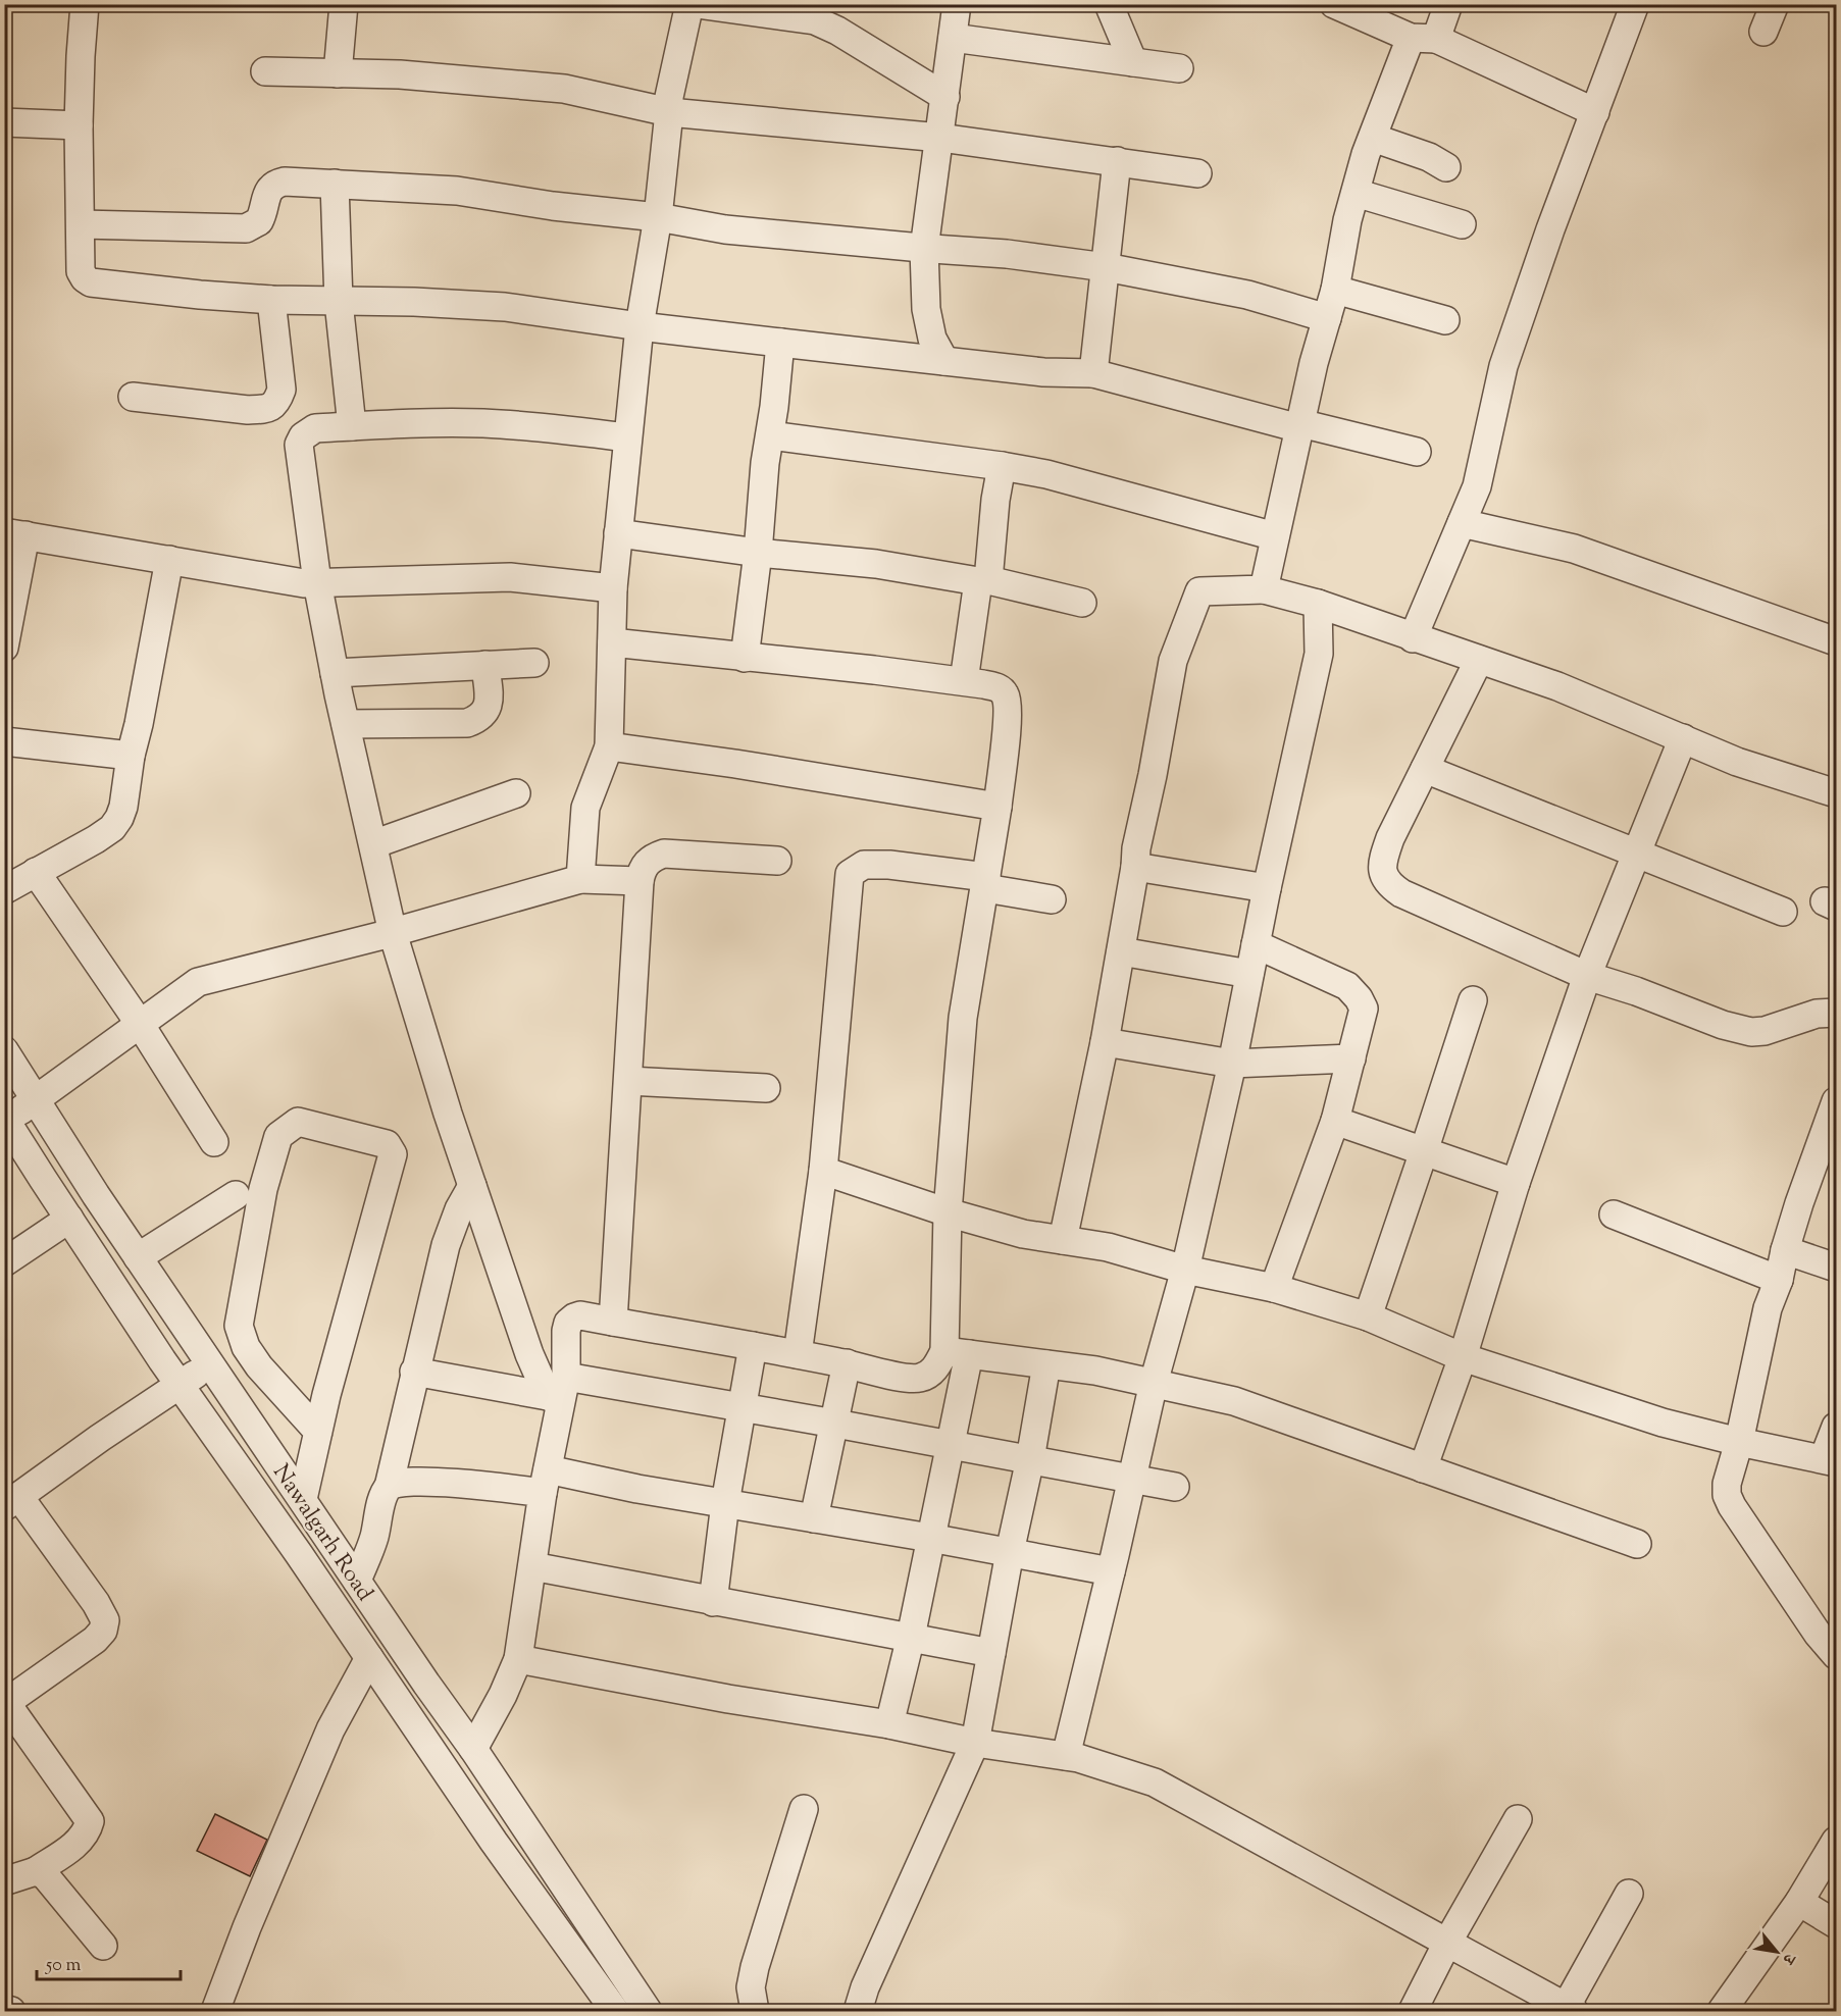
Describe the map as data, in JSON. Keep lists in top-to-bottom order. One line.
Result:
{"streets":{"street":["Nawalgarh Road"]},"scale_bar":"50 m","north":"bottom right"}
